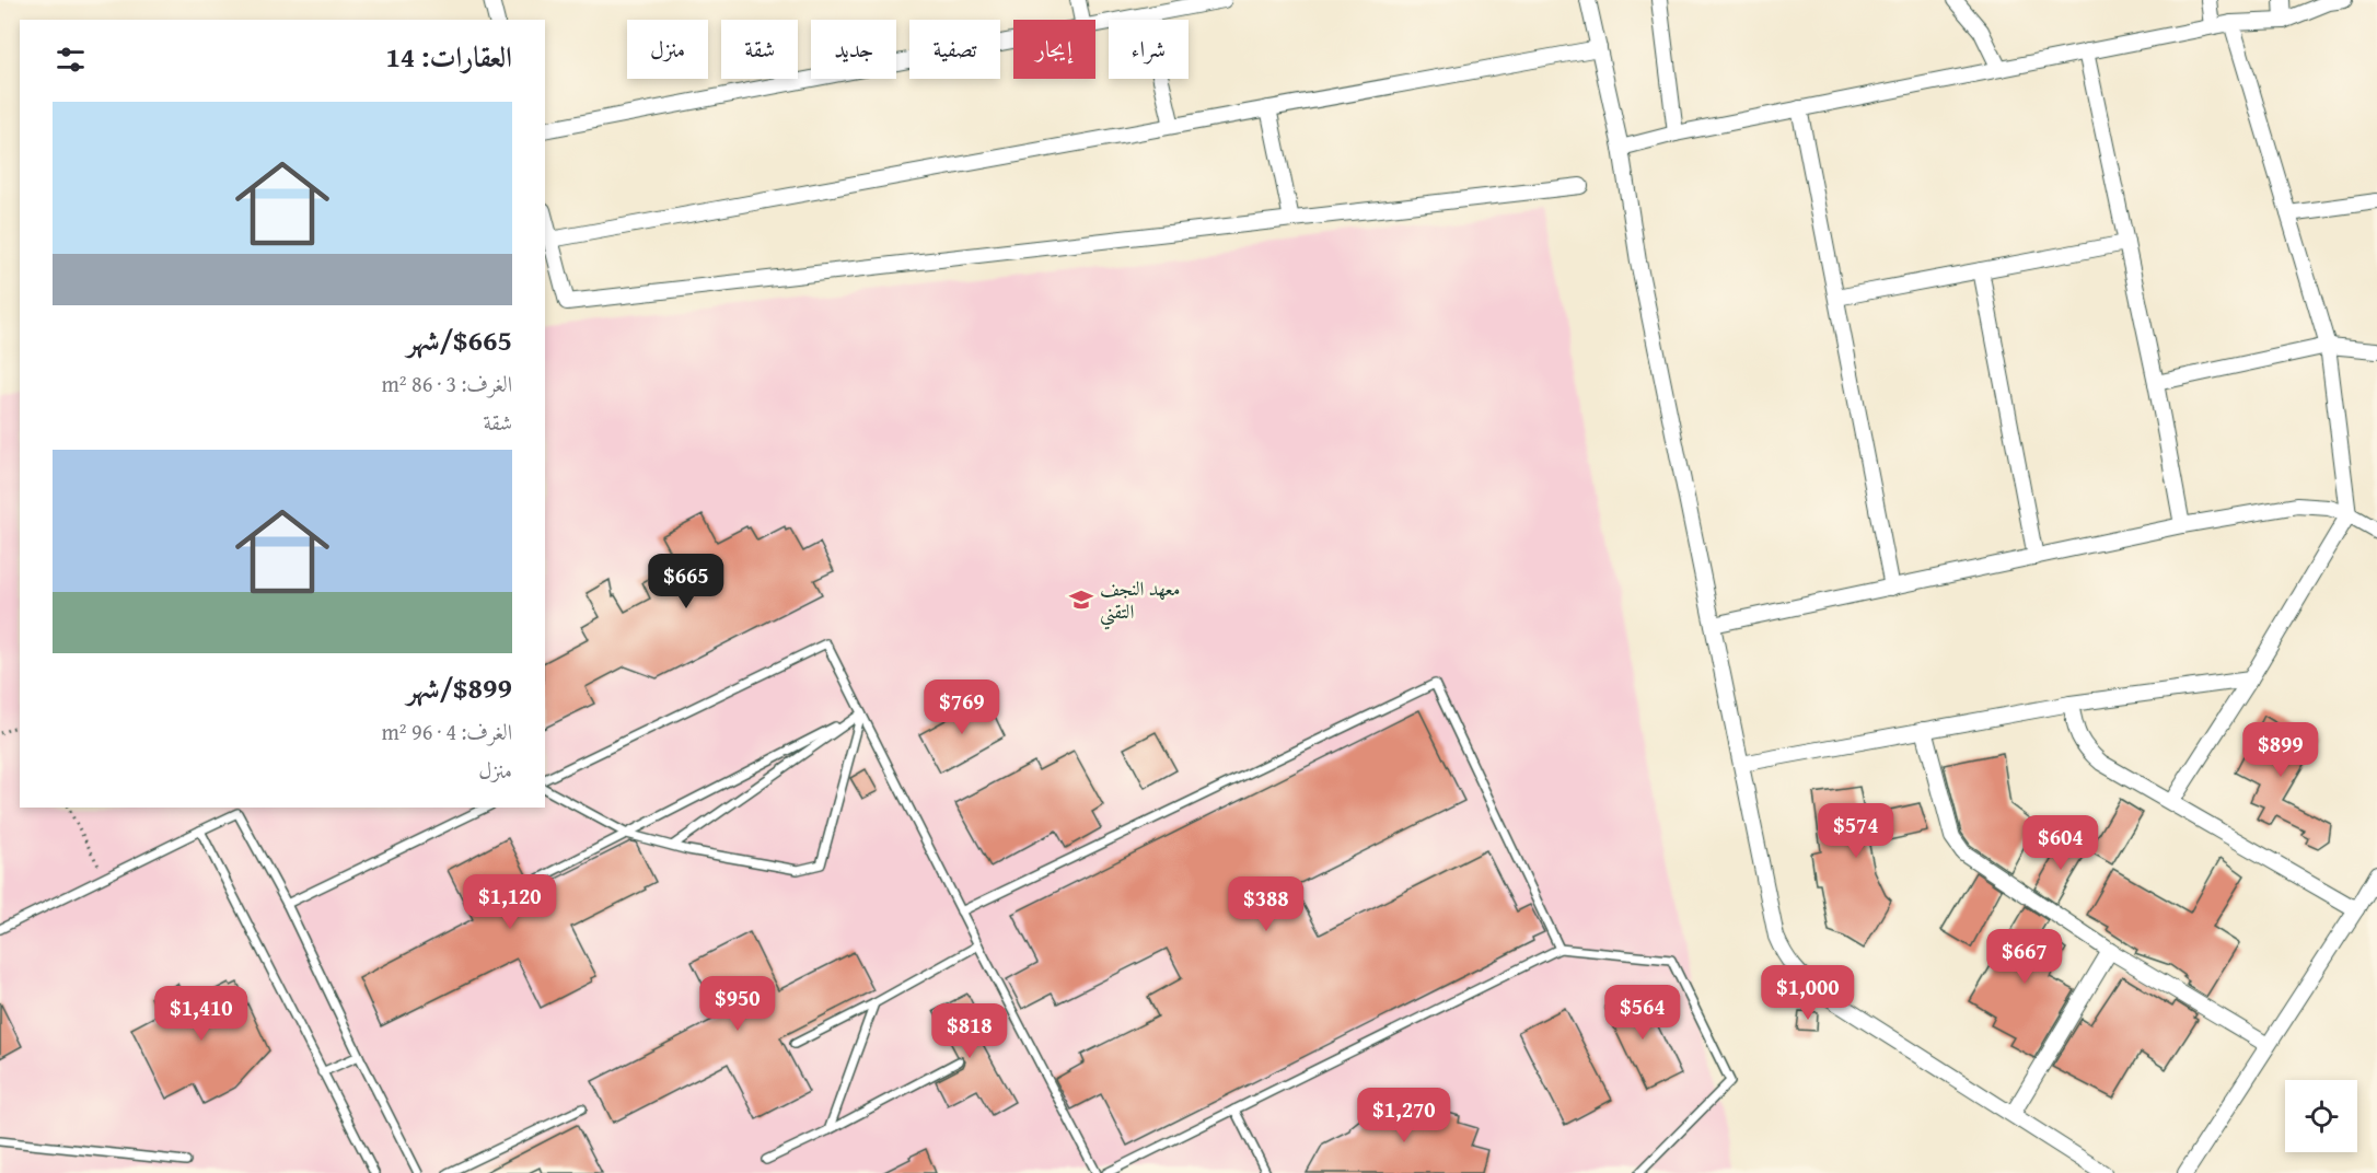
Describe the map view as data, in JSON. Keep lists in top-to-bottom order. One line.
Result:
{"places":{"school or university":["معهد النجف التقني"]},"page":{"chip":["شراء","إيجار","تصفية","جديد","شقة","منزل"],"heading":"العقارات: 14","list":[{"name":"$665/شهر","note":"الغرف: 3 · 86 m² · شقة"},{"name":"$899/شهر","note":"الغرف: 4 · 96 m² · منزل"}],"price":["$665","$769","$899","$574","$604","$1,120","$388","$667","$1,000","$950","$564","$1,410","$818","$1,270"]}}
